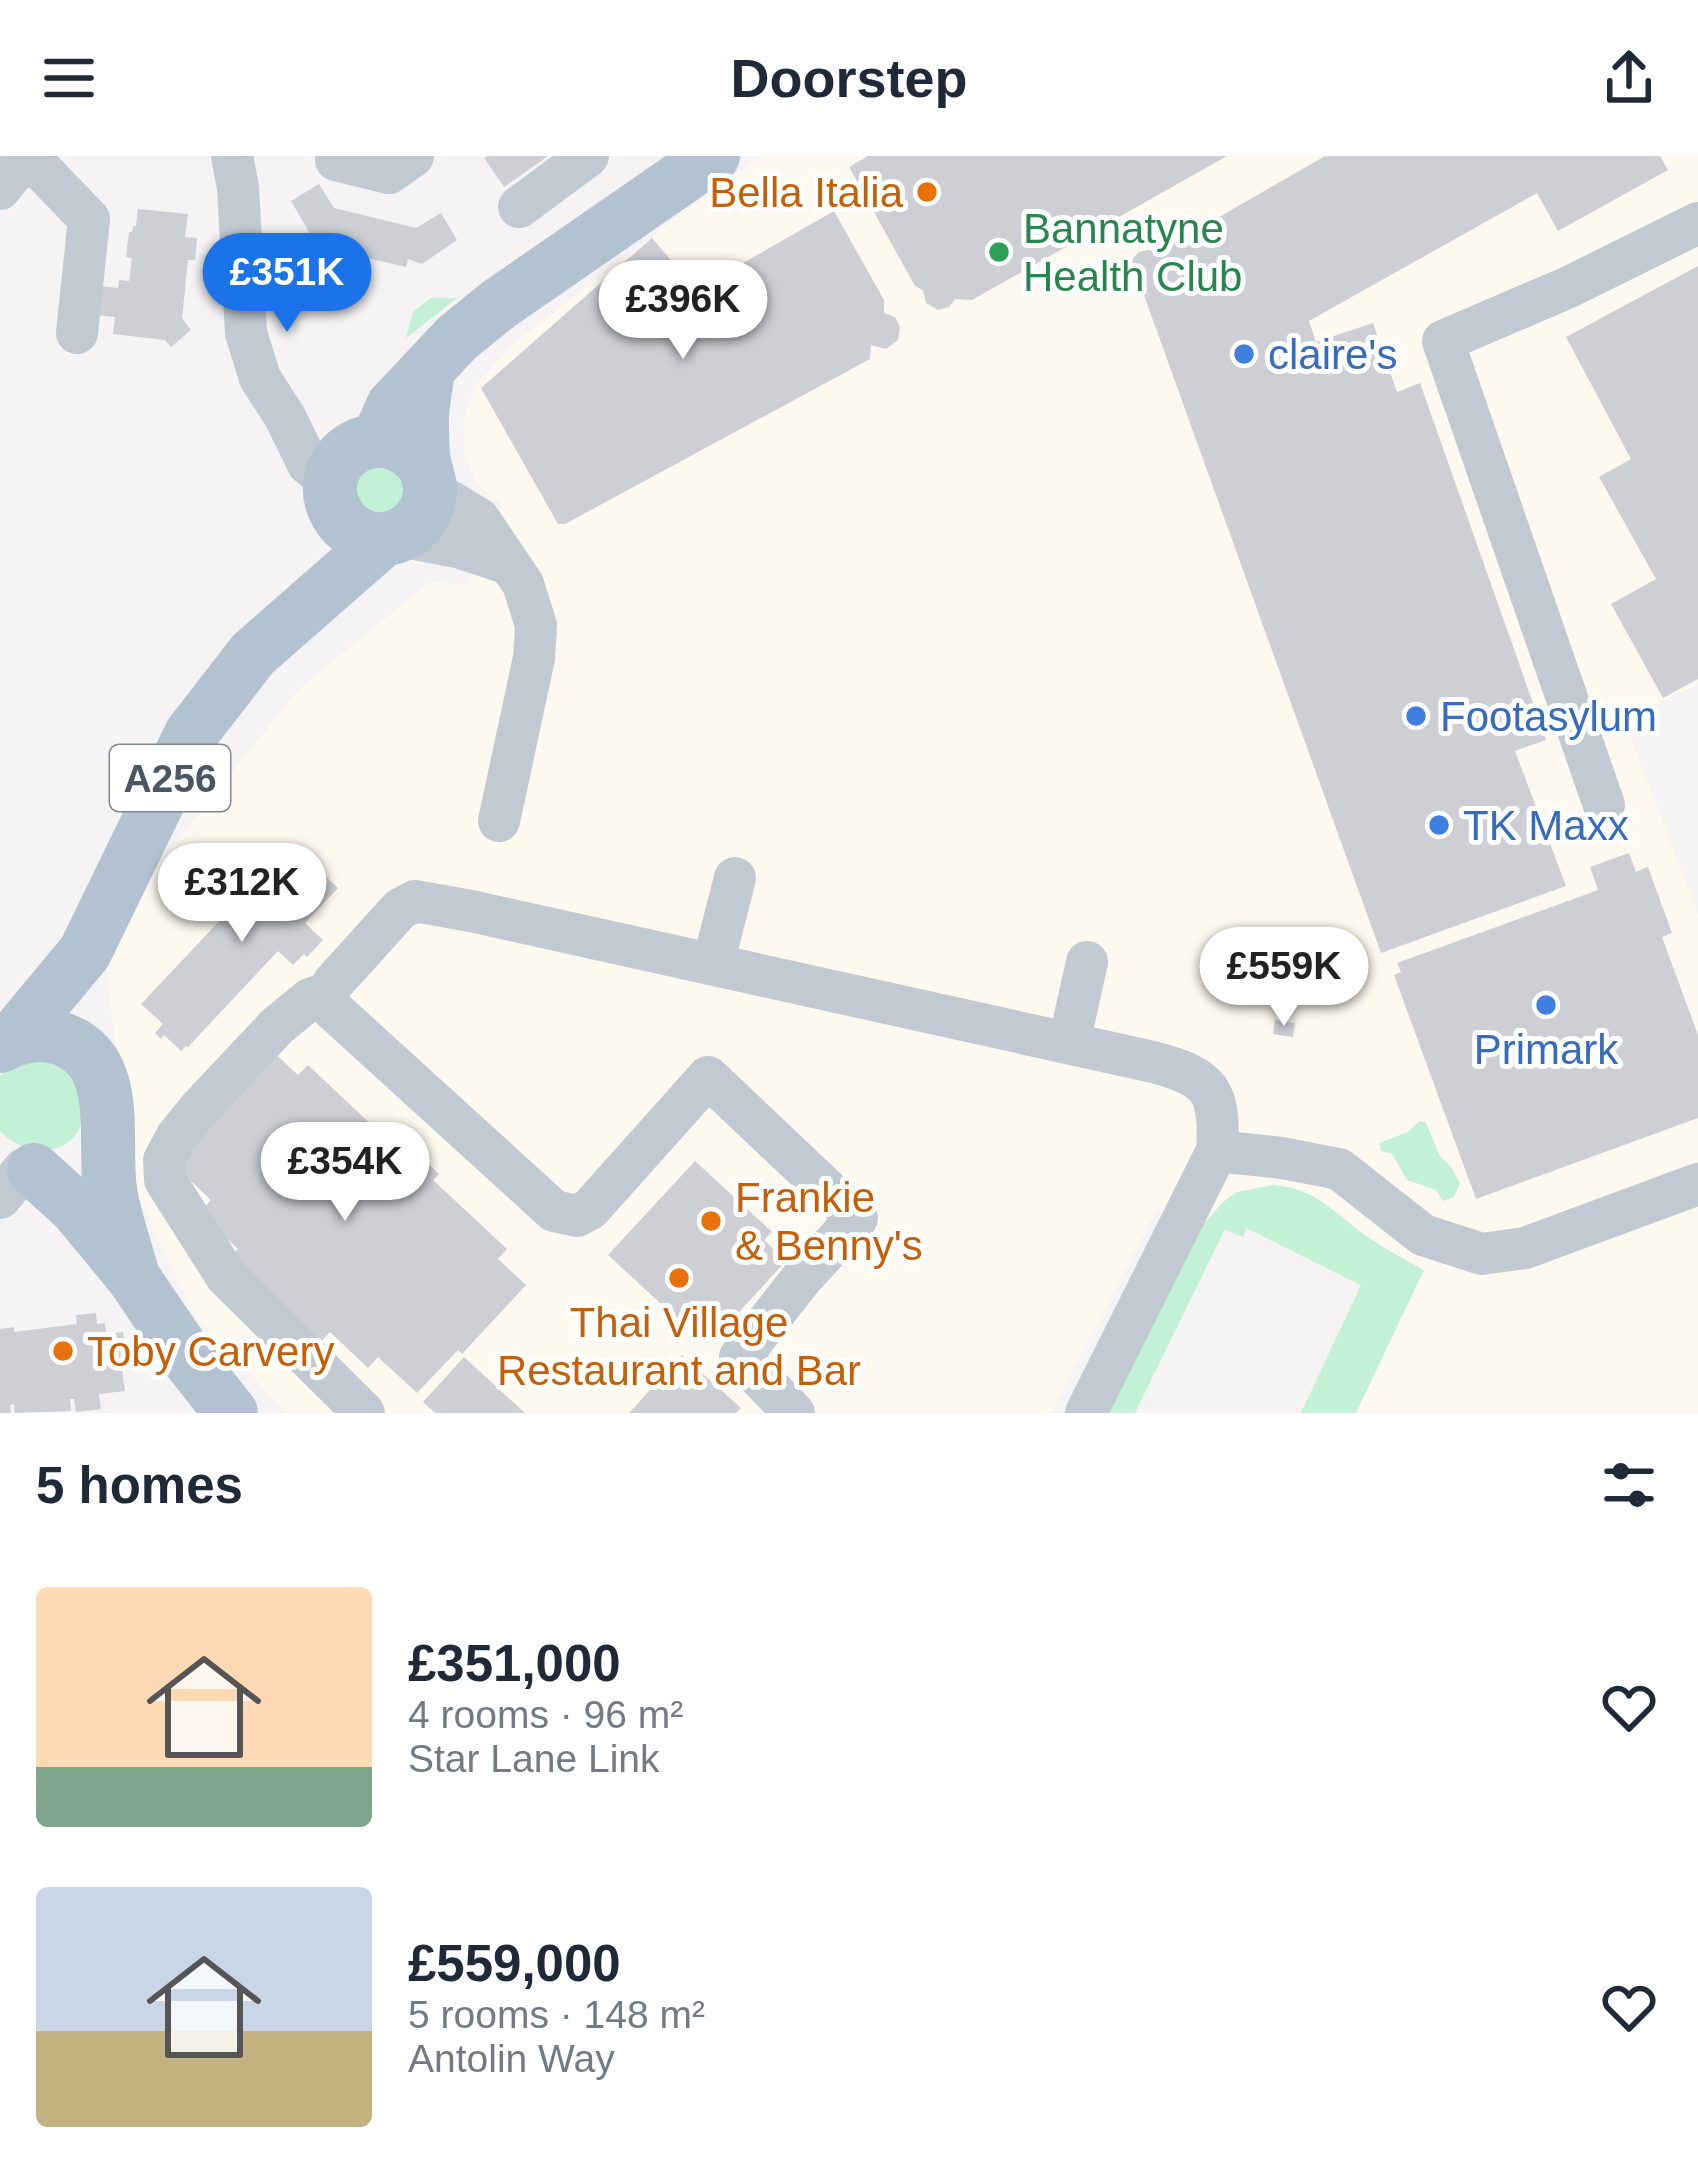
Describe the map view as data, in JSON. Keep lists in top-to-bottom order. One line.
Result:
{"streets":{"main road":["A256"]},"places":["Bella Italia","Bannatyne Health Club","claire's","Footasylum","TK Maxx","Primark","Frankie & Benny's","Thai Village Restaurant and Bar","Toby Carvery"],"page":{"header":"Doorstep","price":["£351K","£396K","£312K","£559K","£354K"],"heading":"5 homes","list":[{"name":"£351,000","note":"4 rooms · 96 m² · Star Lane Link"},{"name":"£559,000","note":"5 rooms · 148 m² · Antolin Way"}]}}
